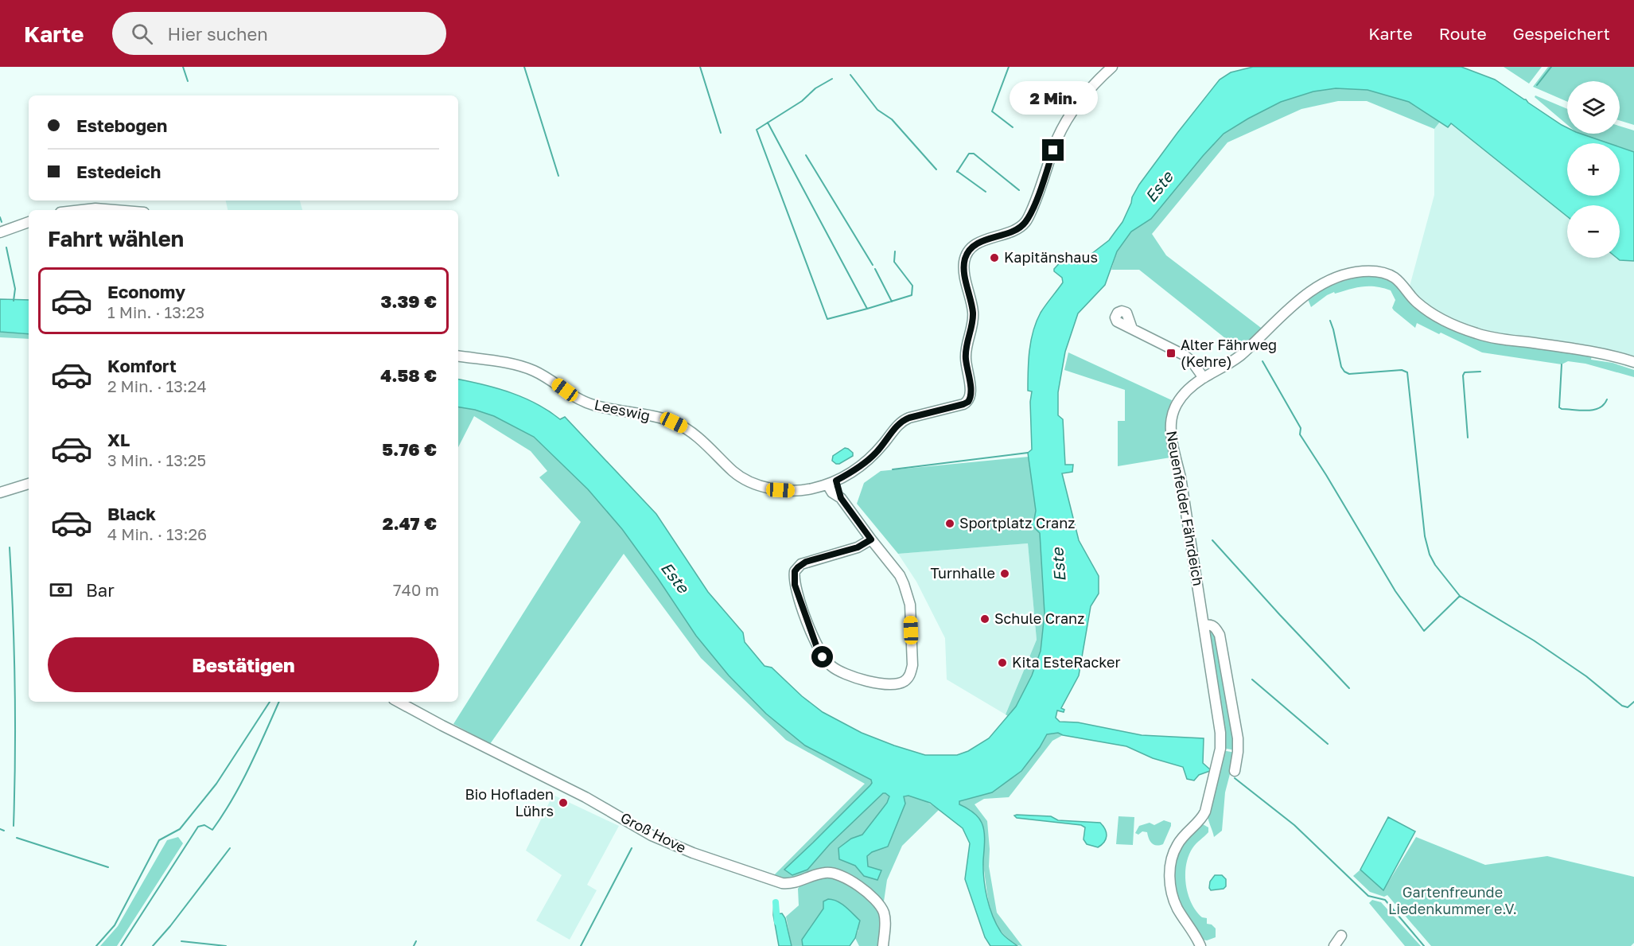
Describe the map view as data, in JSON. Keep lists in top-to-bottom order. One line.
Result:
{"streets":{"street":["Leeswig","Neuenfelder Fährdeich","Groß Hove"]},"water":["Este"],"parks":["Gartenfreunde Liedenkummer e.V."],"places":{"other":["Kapitänshaus","Sportplatz Cranz","Turnhalle","Schule Cranz","Kita EsteRacker","Bio Hofladen Lührs"],"transit":["Alter Fährweg (Kehre)"]},"page":{"header":"Karte","search":"Hier suchen","nav":["Karte","Route","Gespeichert"],"map_buttons":["+","−"],"bubble":"2 Min.","banner":["Estebogen","Estedeich"],"heading":"Fahrt wählen","list":[{"name":"Economy","note":"1 Min. · 13:23","value":"3.39 €"},{"name":"Komfort","note":"2 Min. · 13:24","value":"4.58 €"},{"name":"XL","note":"3 Min. · 13:25","value":"5.76 €"},{"name":"Black","note":"4 Min. · 13:26","value":"2.47 €"}],"pay":["Bar","740 m"],"buttons":"Bestätigen"}}
